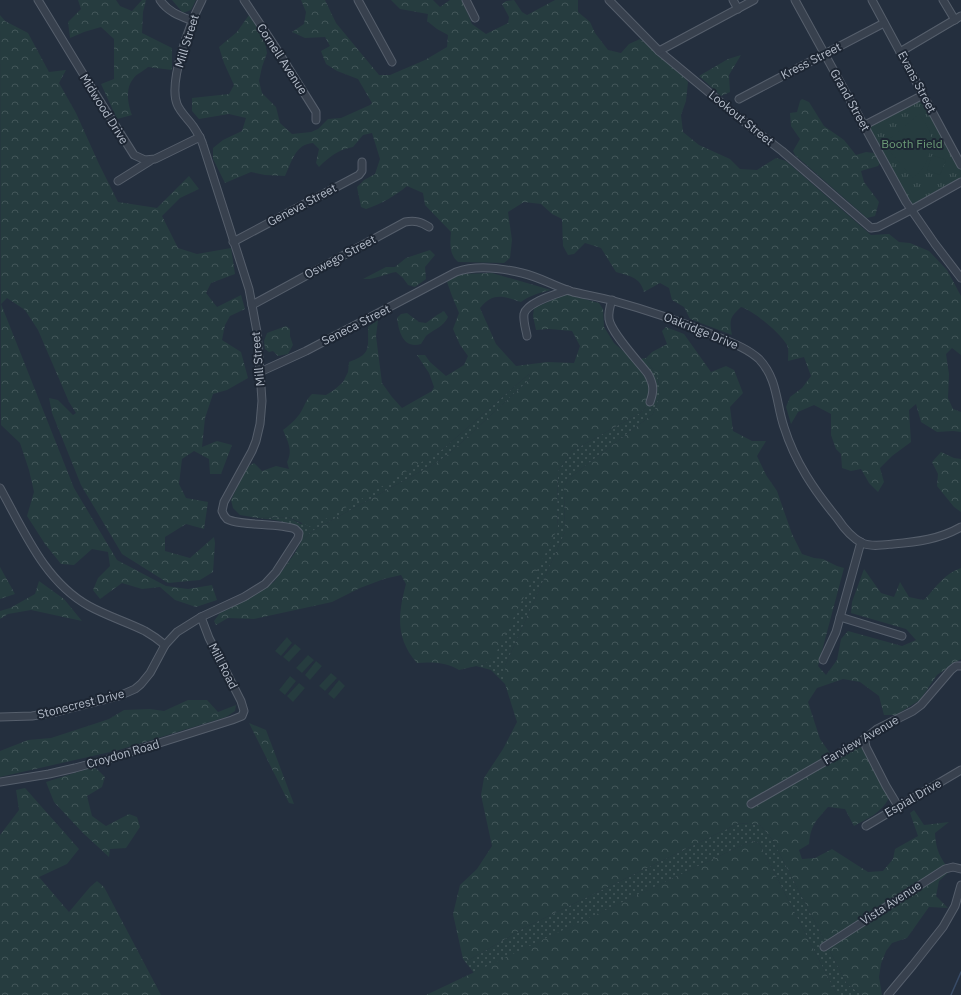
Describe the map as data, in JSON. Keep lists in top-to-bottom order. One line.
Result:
{"streets":{"street":["Mill Street","Cornell Avenue","Kress Street","Evans Street","Grand Street","Midwood Drive","Lookout Street","Geneva Street","Oswego Street","Seneca Street","Oakridge Drive","Mill Road","Stonecrest Drive","Farview Avenue","Croydon Road","Espial Drive","Vista Avenue"]},"crossings":[["Mill Street","Geneva Street"],["Mill Street","Oswego Street"],["Mill Street","Seneca Street"],["Mill Street","Mill Road"],["Mill Street","Stonecrest Drive"],["Kress Street","Evans Street"],["Kress Street","Grand Street"],["Grand Street","Lookout Street"],["Seneca Street","Oakridge Drive"],["Mill Road","Stonecrest Drive"],["Mill Road","Croydon Road"]],"parks":["Booth Field"]}
